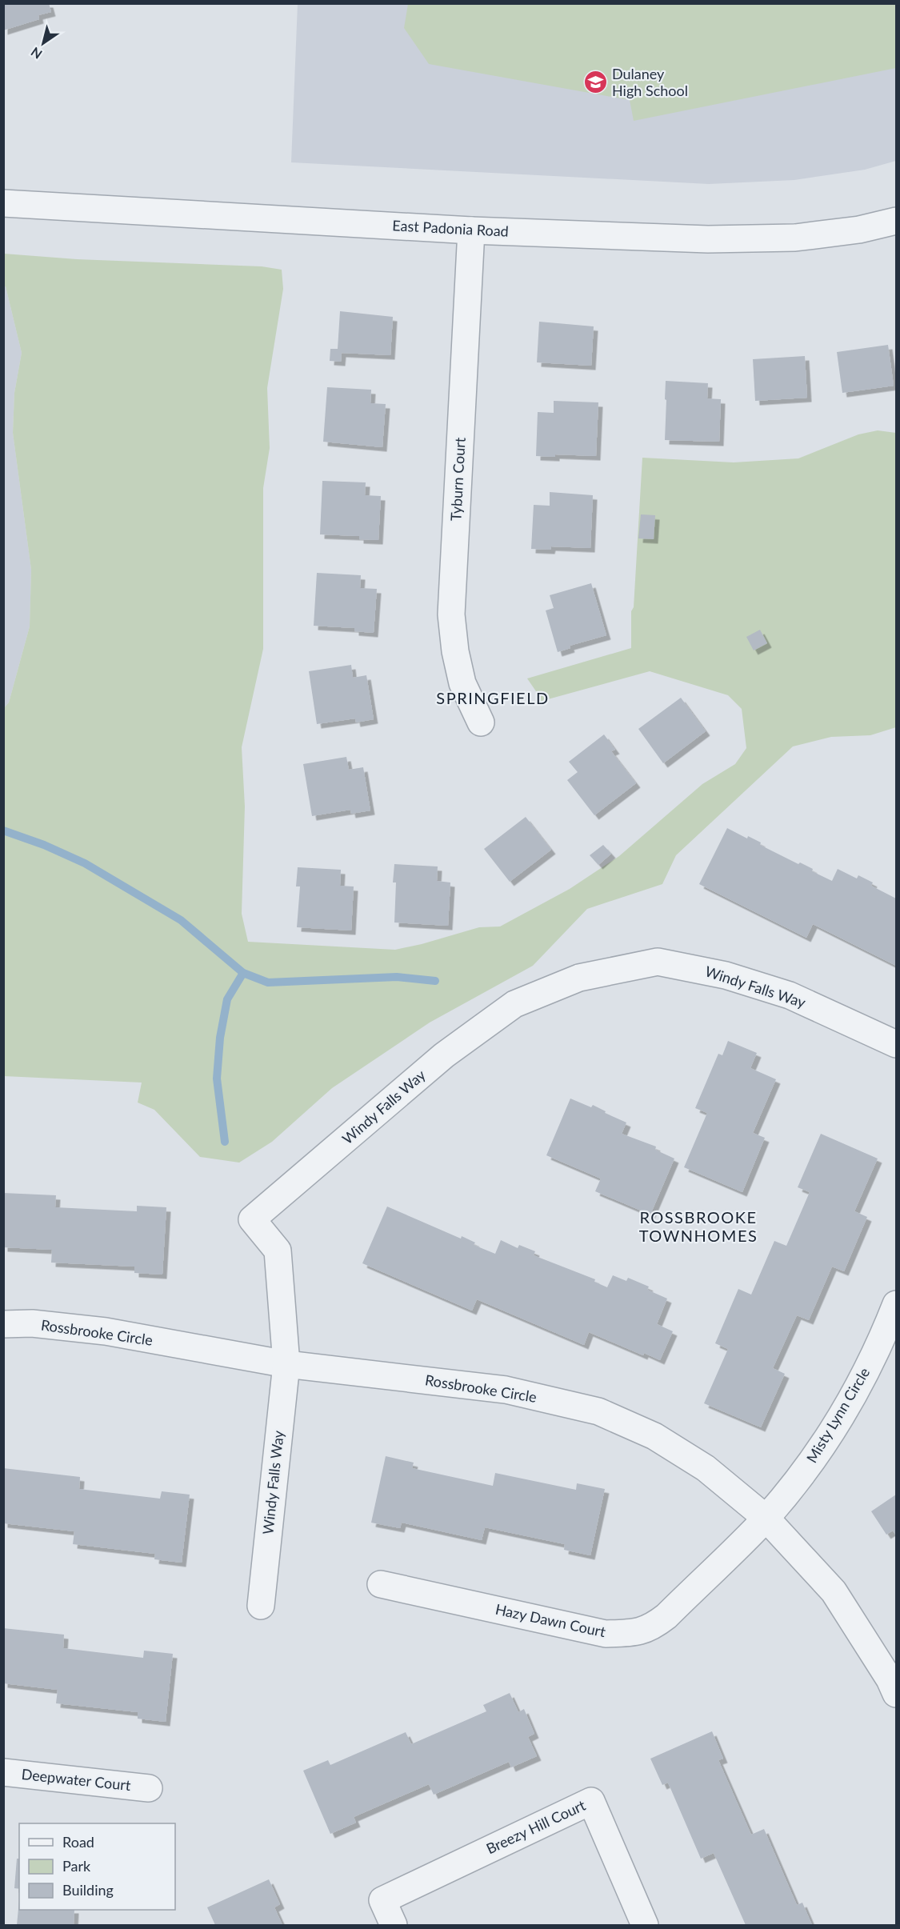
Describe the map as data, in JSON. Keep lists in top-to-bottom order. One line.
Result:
{"streets":{"street":["East Padonia Road","Tyburn Court","Windy Falls Way","Rossbrooke Circle","Misty Lynn Circle","Hazy Dawn Court","Deepwater Court","Breezy Hill Court"]},"crossings":[["East Padonia Road","Tyburn Court"],["Windy Falls Way","Rossbrooke Circle"],["Rossbrooke Circle","Misty Lynn Circle"],["Rossbrooke Circle","Hazy Dawn Court"],["Misty Lynn Circle","Hazy Dawn Court"]],"districts":["SPRINGFIELD","ROSSBROOKE TOWNHOMES"],"places":{"school or university":["Dulaney High School"]},"legend":["Road","Park","Building"],"north":"bottom left"}
